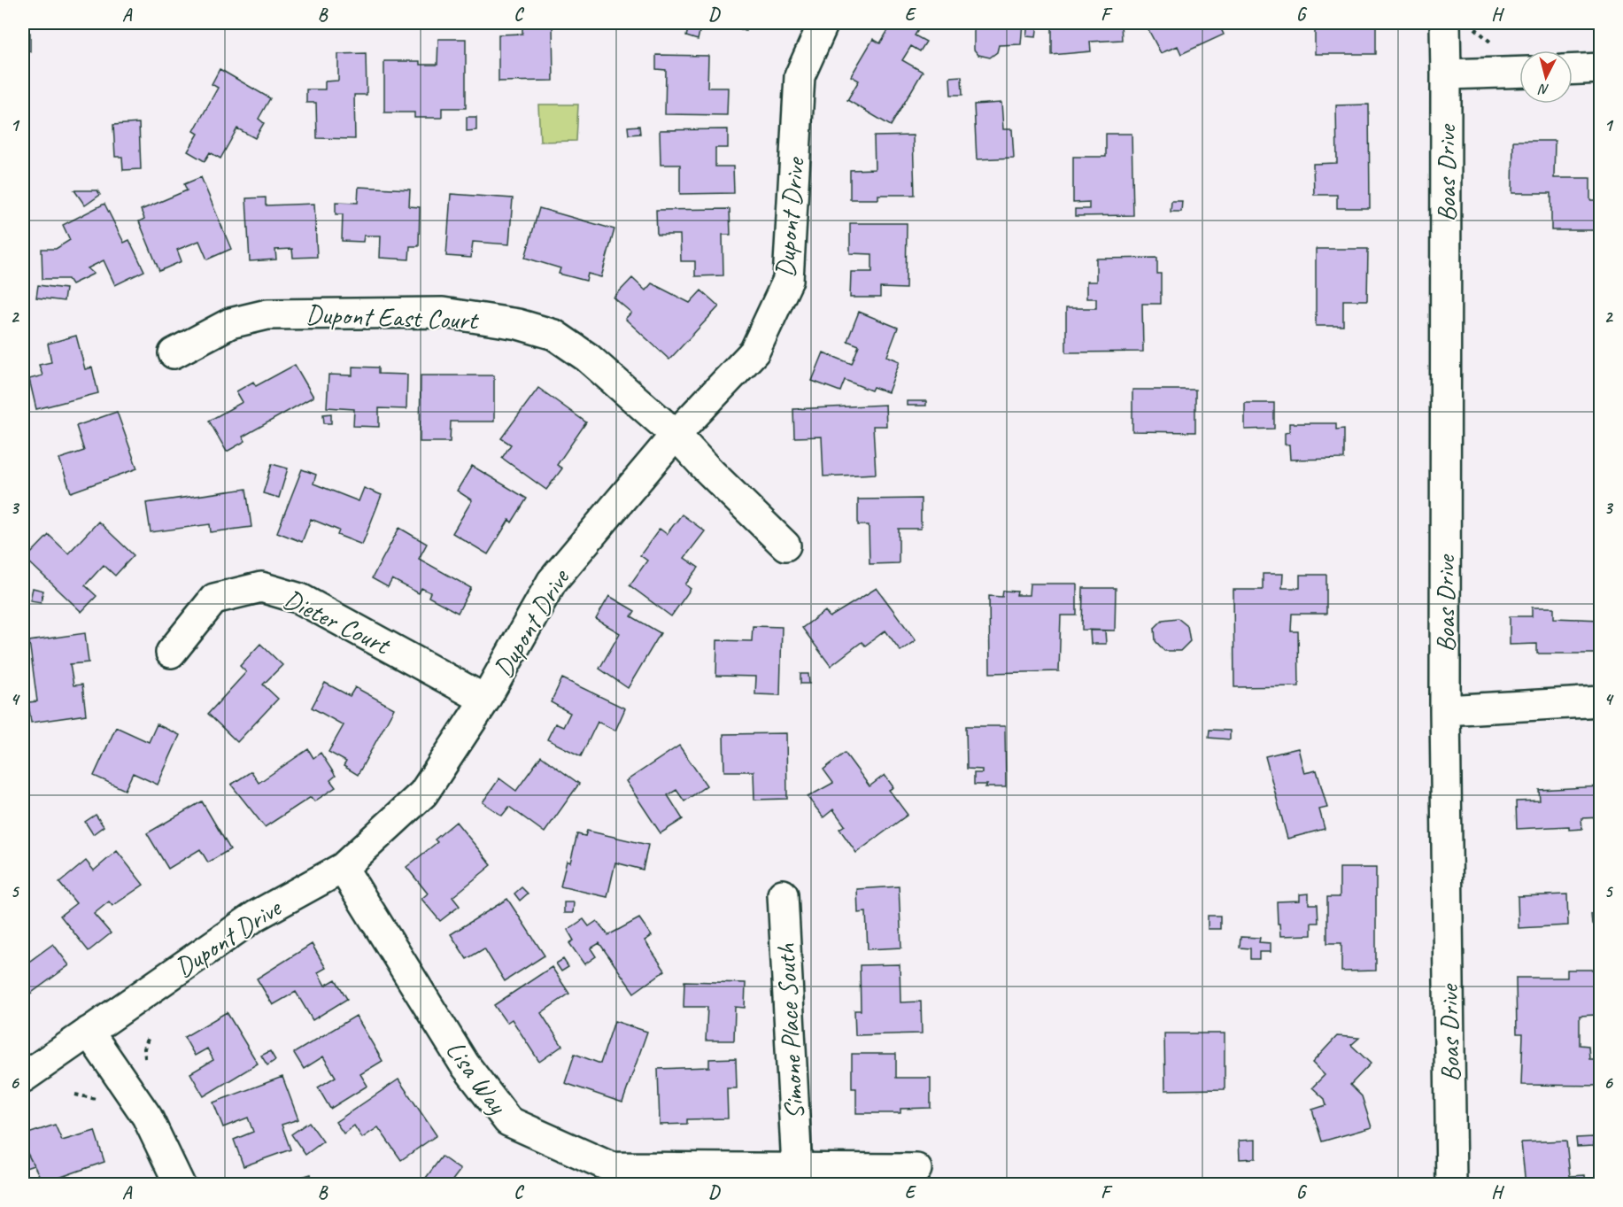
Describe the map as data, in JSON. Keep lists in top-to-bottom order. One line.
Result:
{"streets":{"street":["Boas Drive","Dupont Drive","Dupont East Court","Dieter Court","Simone Place South","Lisa Way"]},"crossings":[["Dupont Drive","Dupont East Court"],["Dupont Drive","Dieter Court"],["Dupont Drive","Lisa Way"],["Simone Place South","Lisa Way"]],"north":"bottom","grid":{"columns":["A","B","C","D","E","F","G","H"],"rows":["1","2","3","4","5","6"]}}
